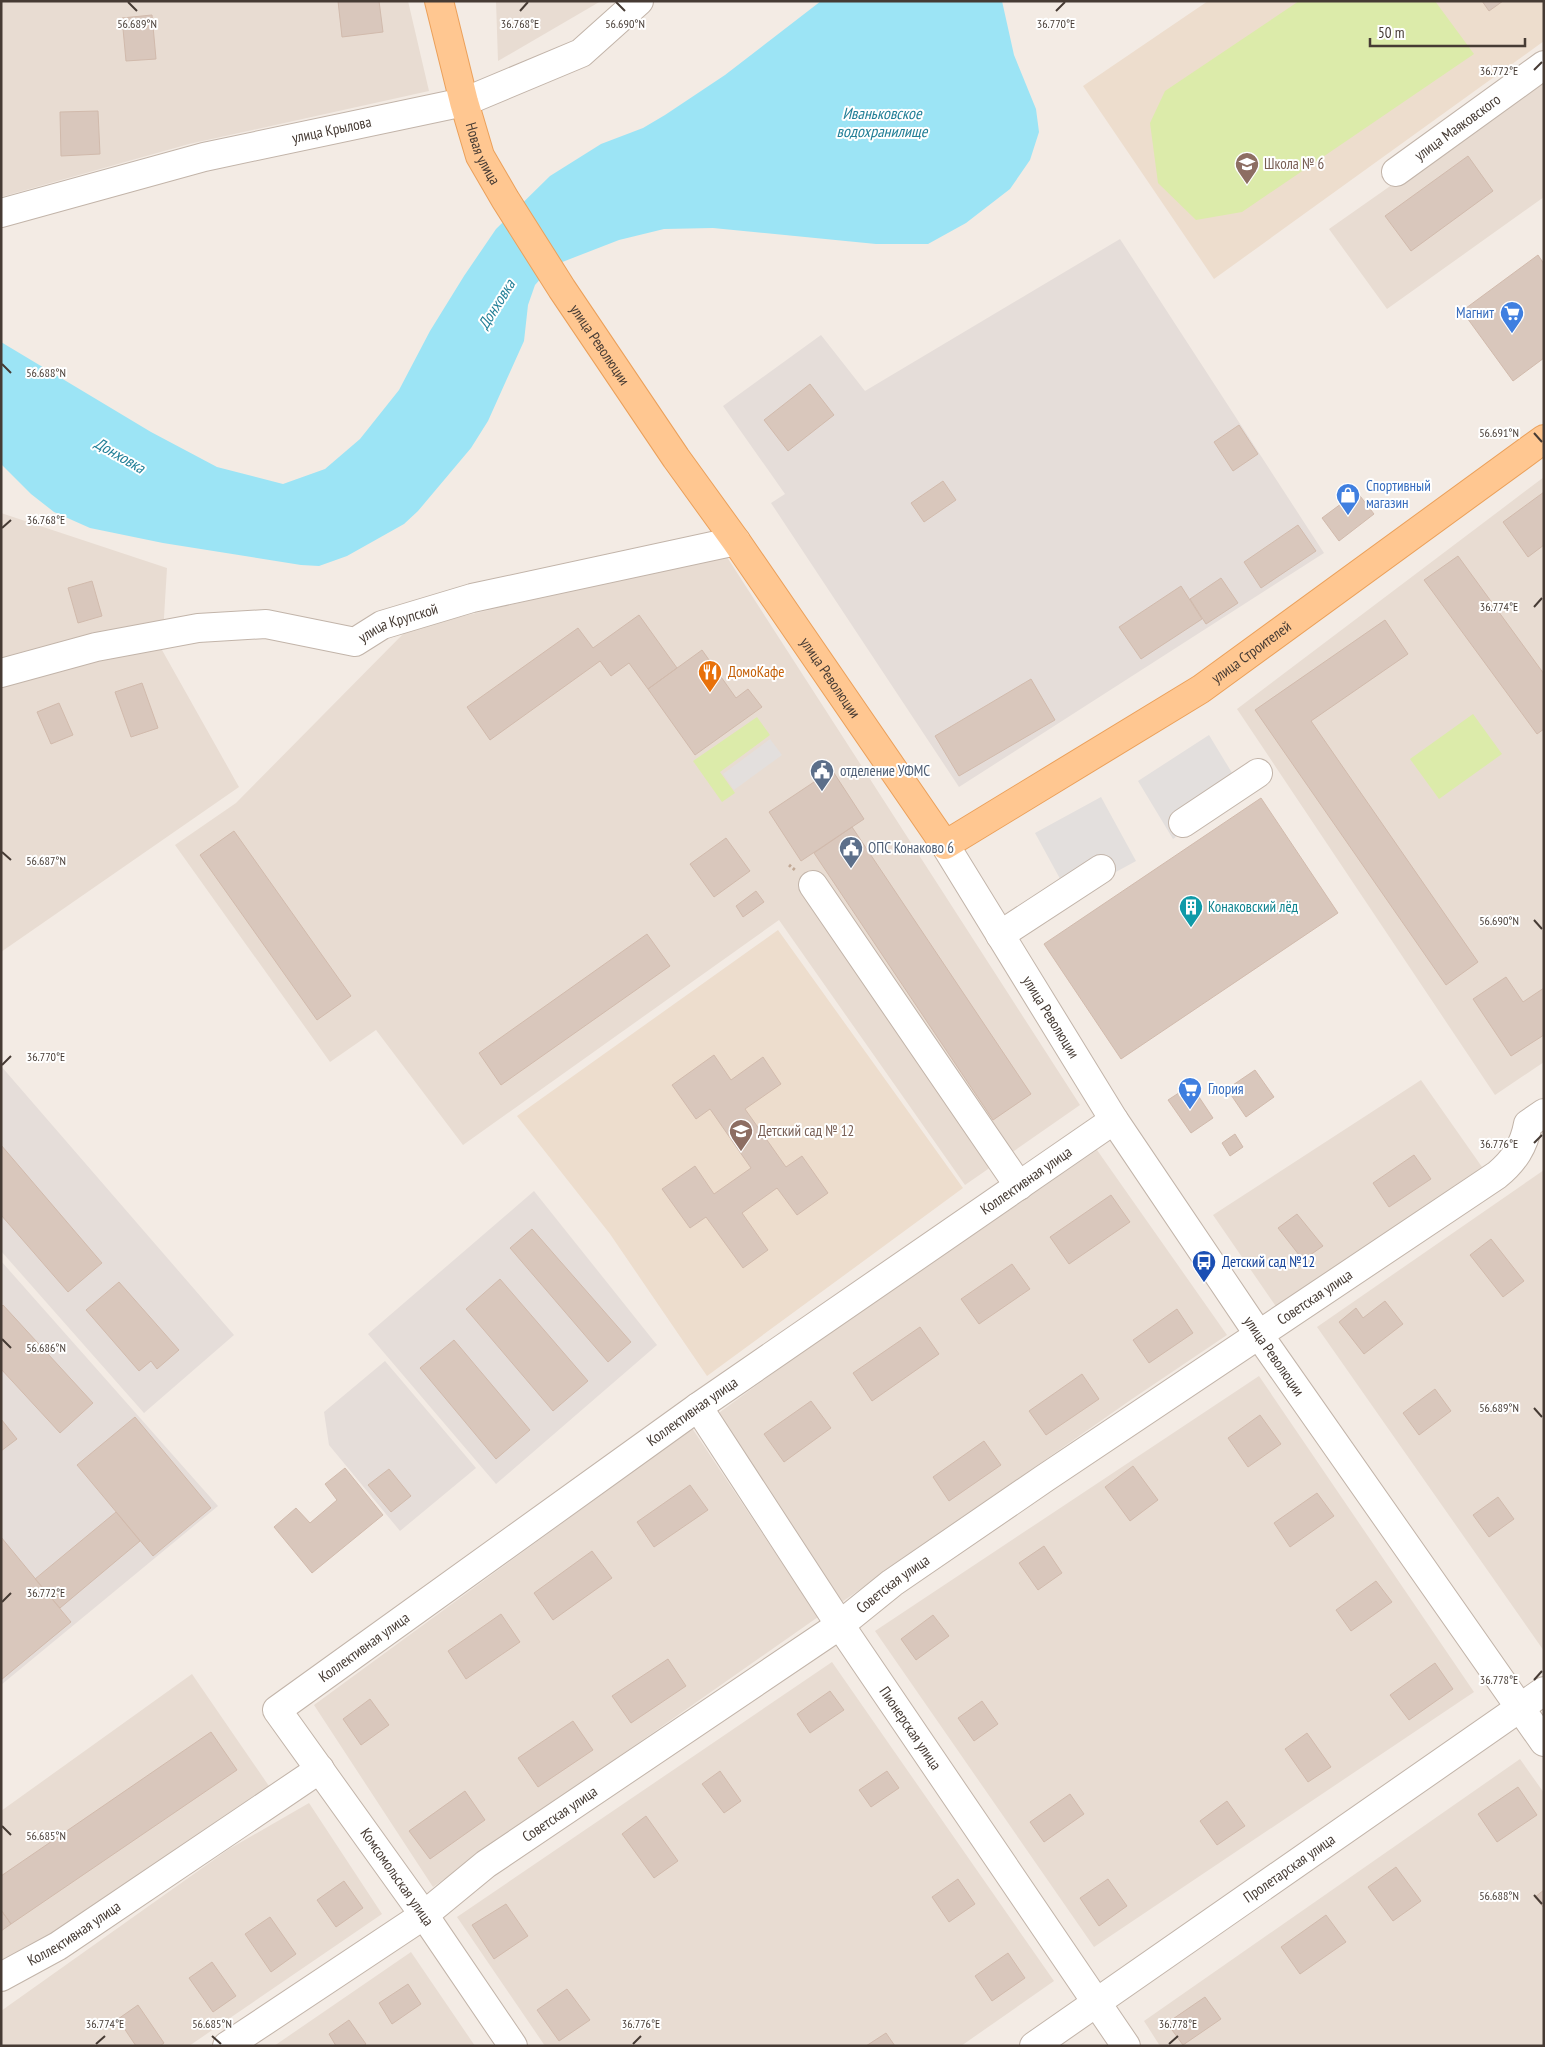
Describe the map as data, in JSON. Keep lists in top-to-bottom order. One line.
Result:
{"streets":{"main road":["Новая улица","улица Революции","улица Строителей"],"street":["улица Маяковского","улица Крылова","улица Крупской","Коллективная улица","Советская улица","Пионерская улица","Пролетарская улица","Комсомольская улица"]},"crossings":[["улица Крылова","Новая улица"],["Новая улица","улица Революции"],["улица Революции","улица Крупской"],["улица Революции","улица Строителей"],["улица Революции","Коллективная улица"],["улица Революции","Советская улица"],["улица Революции","Пролетарская улица"],["Коллективная улица","Пионерская улица"],["Коллективная улица","Комсомольская улица"],["Советская улица","Пионерская улица"],["Советская улица","Комсомольская улица"],["Пионерская улица","Пролетарская улица"]],"water":["Иваньковское водохранилище","Донховка"],"places":{"school or university":["Школа № 6","Детский сад № 12"],"supermarket":["Магнит","Глория"],"shop":["Спортивный магазин"],"restaurant":["ДомоКафе"],"public building":["отделение УФМС","ОПС Конаково 6"],"building":["Конаковский лёд"],"bus stop":["Детский сад №12"]},"scale_bar":"50 m","coordinates":["56.689°N","36.768°E","56.690°N","36.770°E","36.772°E","56.688°N","56.691°N","36.774°E","56.687°N","36.776°E","56.686°N","36.778°E","56.685°N"]}
